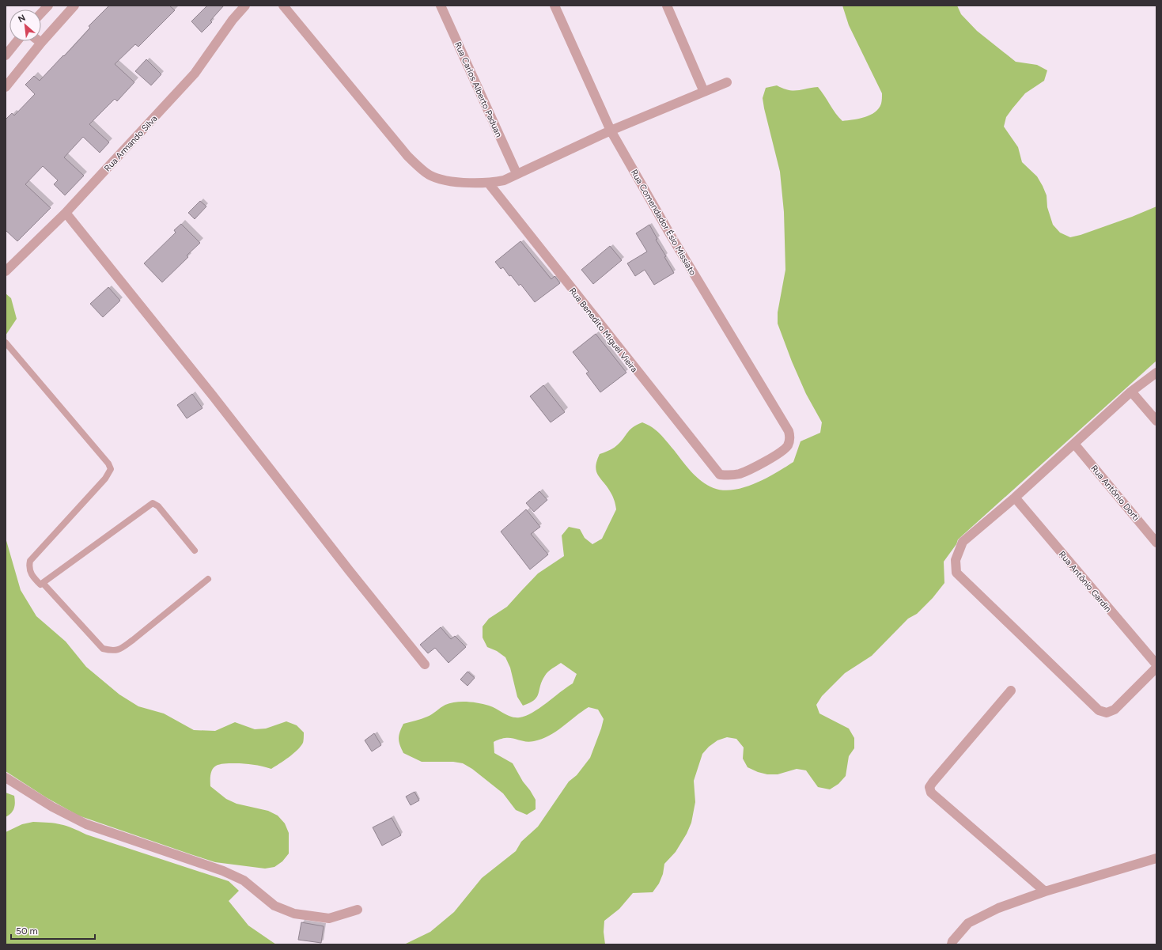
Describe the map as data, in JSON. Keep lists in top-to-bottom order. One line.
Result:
{"streets":{"street":["Rua Carlos Alberto Paduan","Rua Armando Silva","Rua Comendador Ésio Missiato","Rua Benedito Miguel Vieira","Rua Antônio Dorti","Rua Antônio Gardin"]},"crossings":[["Rua Comendador Ésio Missiato","Rua Benedito Miguel Vieira"]],"scale_bar":"50 m","north":"top left"}
